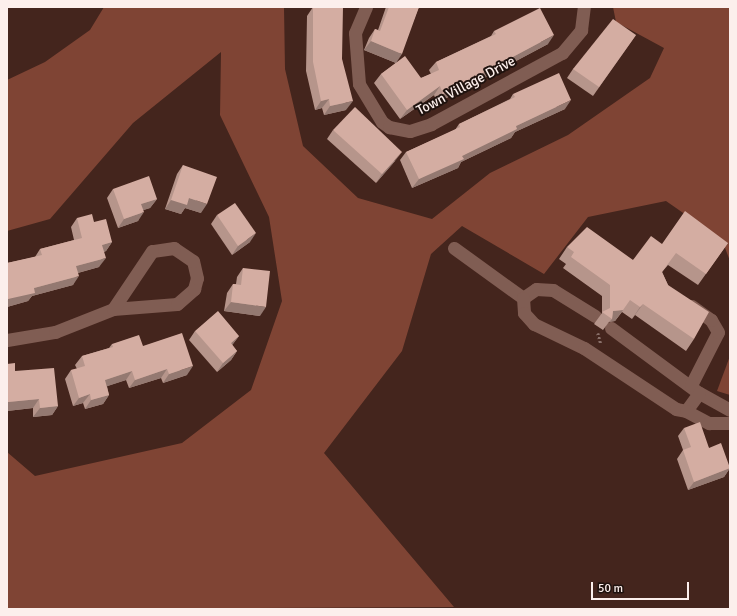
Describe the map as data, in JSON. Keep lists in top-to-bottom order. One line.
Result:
{"streets":{"street":["Town Village Drive"]},"scale_bar":"50 m"}
